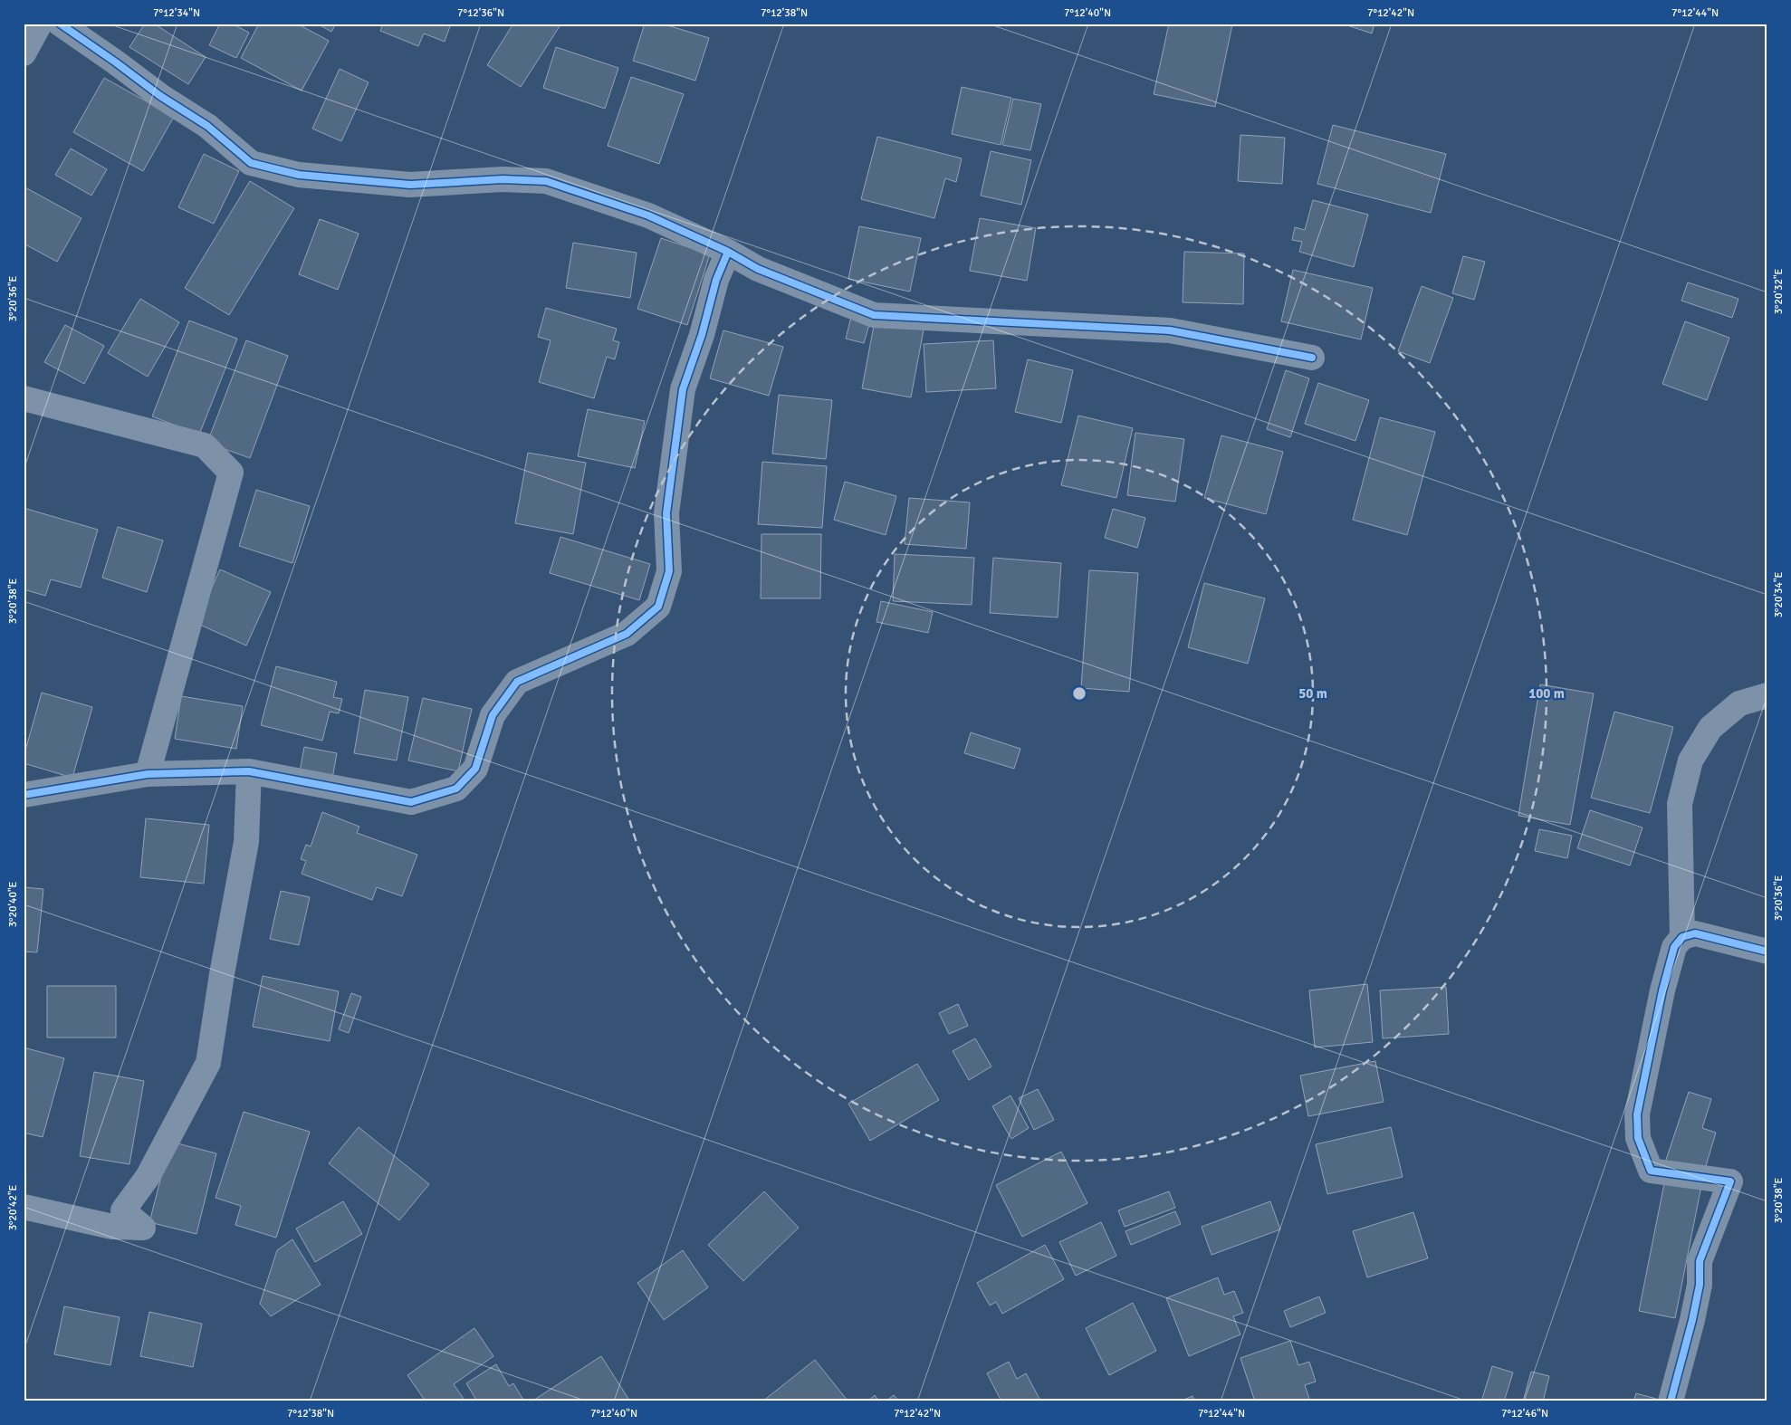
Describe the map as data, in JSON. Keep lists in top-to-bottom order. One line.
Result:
{"coordinates":["7°12'34\"N","7°12'36\"N","7°12'38\"N","7°12'40\"N","7°12'42\"N","7°12'44\"N","3°20'32\"E","3°20'36\"E","3°20'34\"E","3°20'38\"E","3°20'40\"E","3°20'42\"E","7°12'46\"N"],"rings":["50 m","100 m"]}
